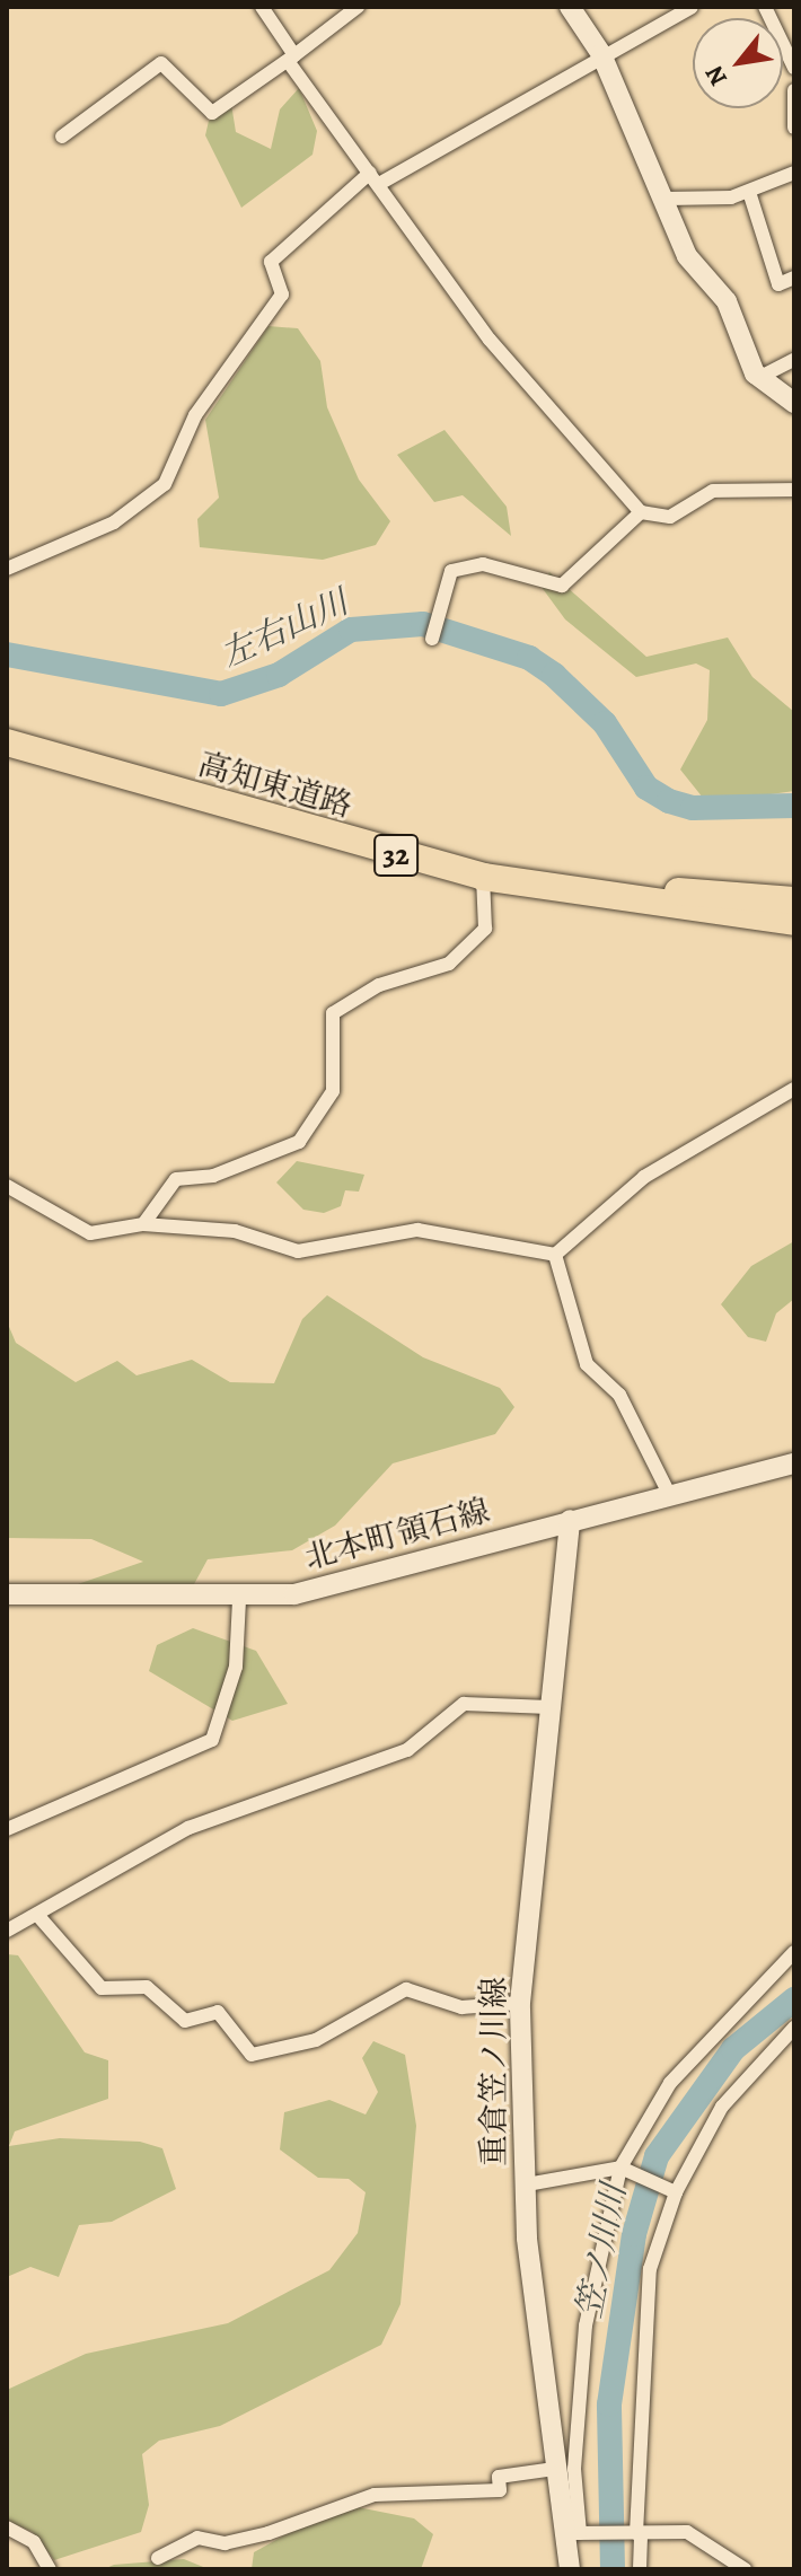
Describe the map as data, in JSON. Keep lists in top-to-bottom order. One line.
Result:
{"streets":{"highway":["高知東道路","32"],"main road":["北本町領石線","重倉笠ノ川線"]},"crossings":[["北本町領石線","重倉笠ノ川線"]],"water":["左右山川","笠ノ川川"],"north":"bottom left"}
